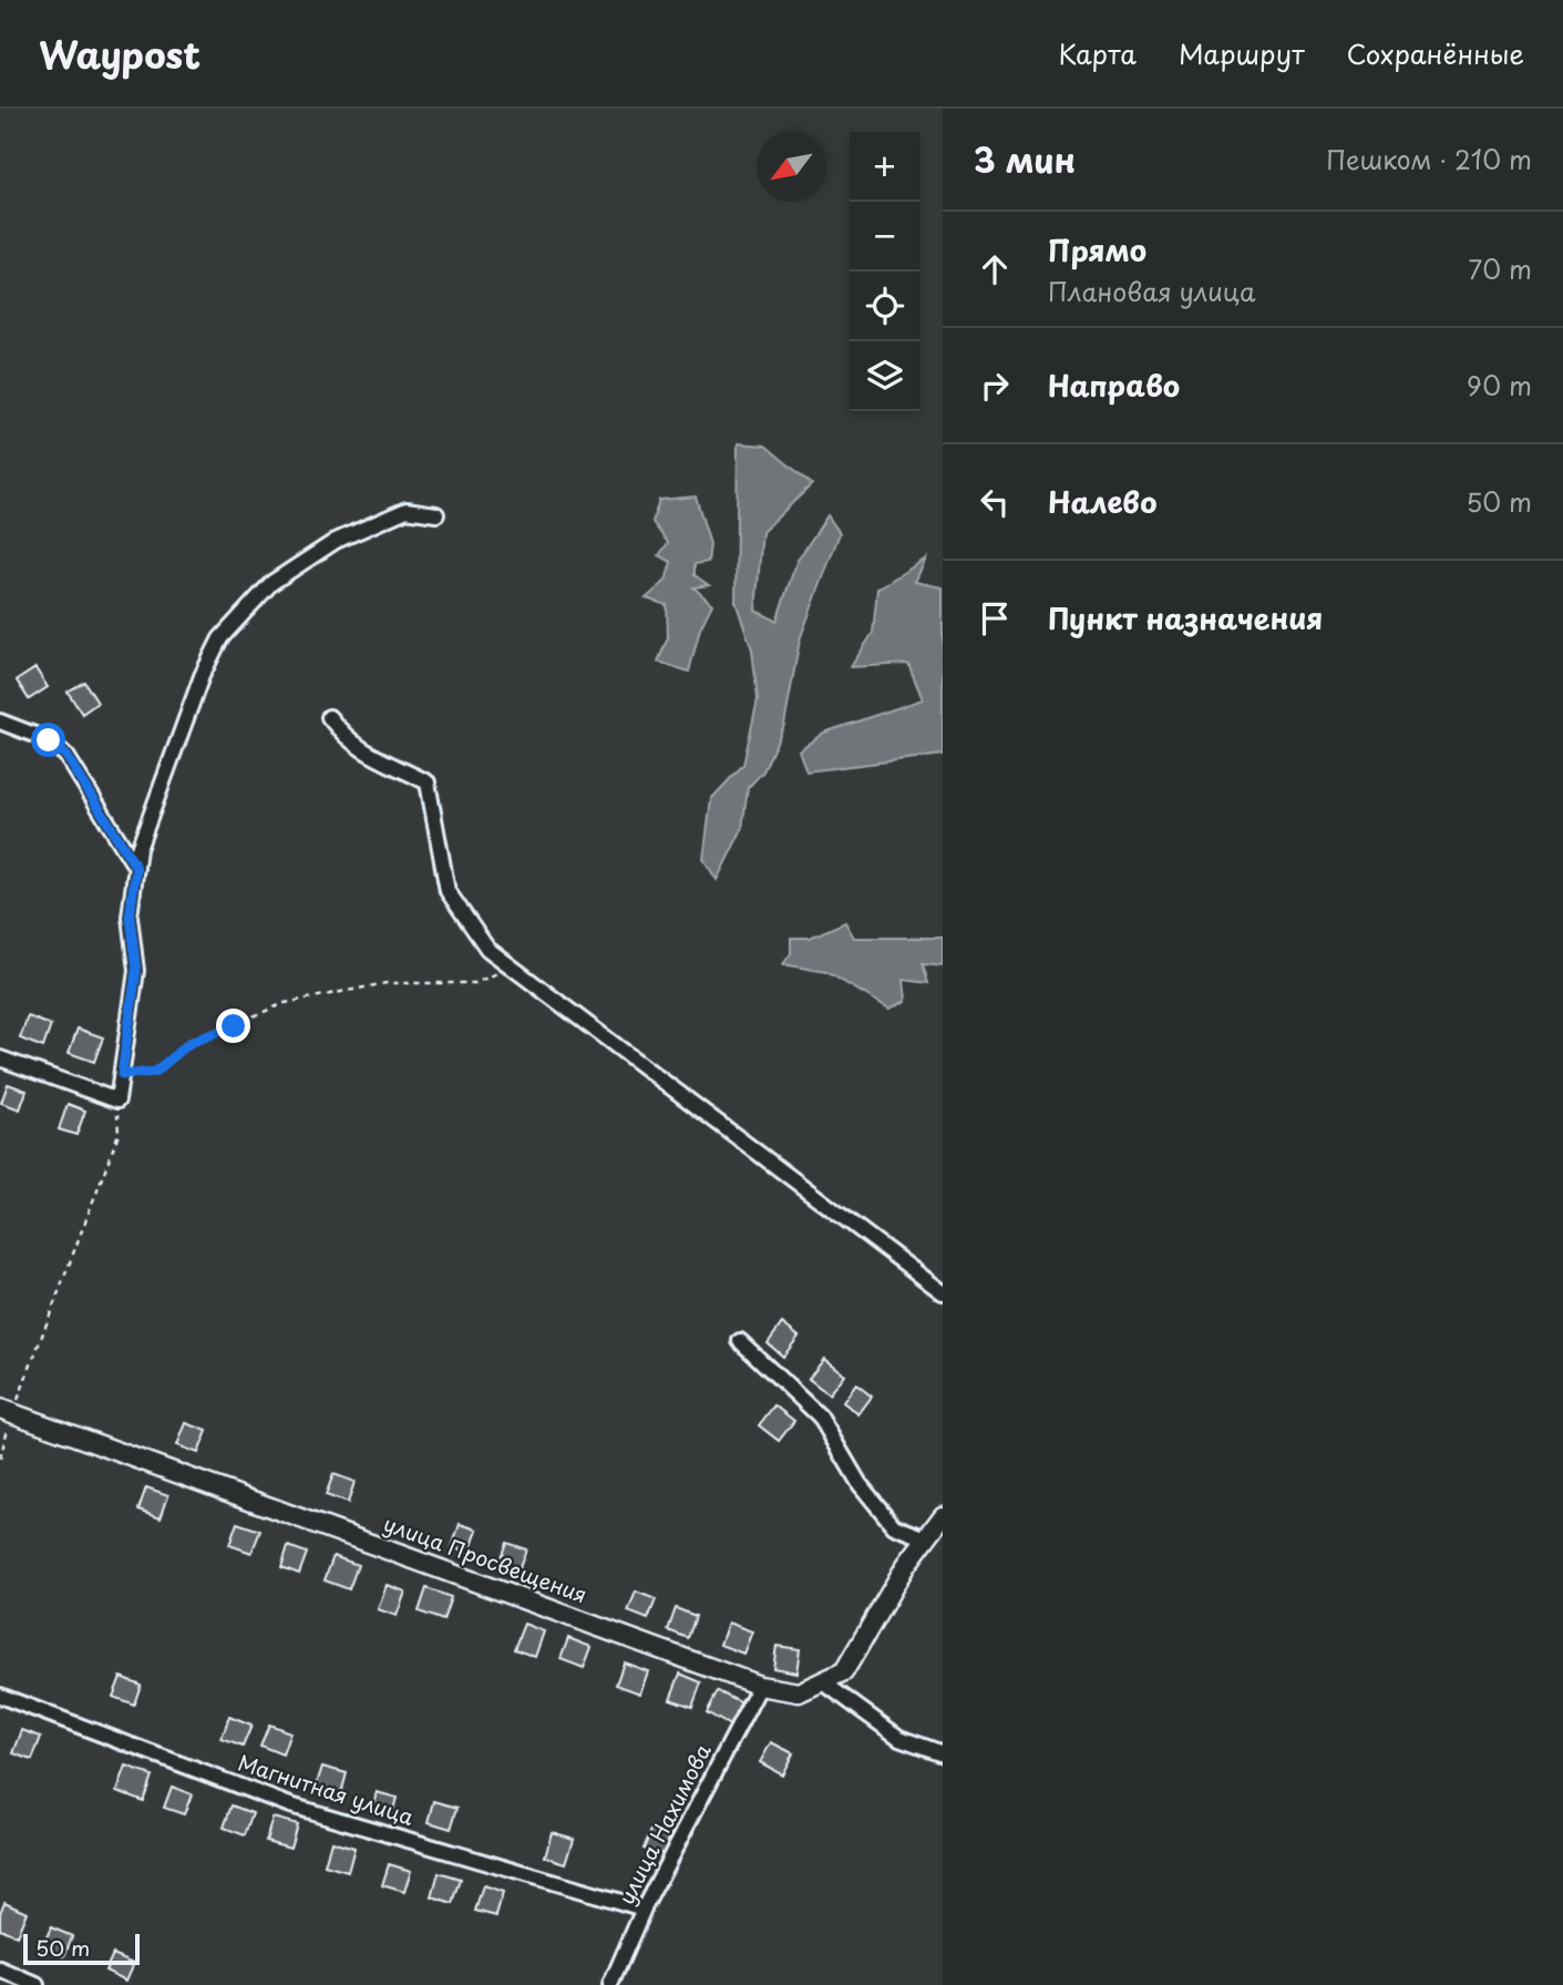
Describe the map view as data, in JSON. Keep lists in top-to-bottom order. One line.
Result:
{"streets":{"street":["улица Просвещения","Магнитная улица","улица Нахимова"]},"crossings":[["улица Просвещения","улица Нахимова"],["Магнитная улица","улица Нахимова"]],"scale_bar":"50 m","north":"bottom left","page":{"header":"Waypost","nav":["Карта","Маршрут","Сохранённые"],"heading":["3 мин","Пешком · 210 m"],"map_buttons":["+","−"],"list":[["Прямо","Плановая улица","70 m"],["Направо","90 m"],["Налево","50 m"],"Пункт назначения"],"scale":"50 m"}}
